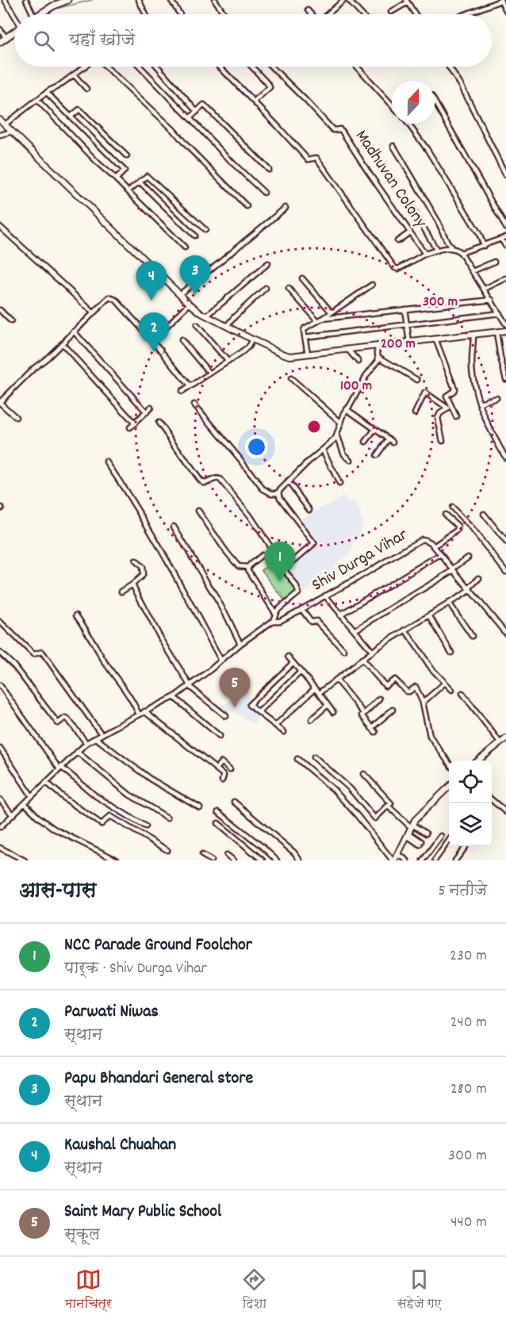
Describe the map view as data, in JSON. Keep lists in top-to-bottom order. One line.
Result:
{"streets":{"street":["Madhuvan Colony","Shiv Durga Vihar"]},"north":"top","page":{"search":"यहाँ खोजें","pins":["3","4","2","1","5"],"heading":["आस-पास","5 नतीजे"],"list":[{"mark":"1","name":"NCC Parade Ground Foolchor","note":"पार्क · Shiv Durga Vihar","value":"230 m"},{"mark":"2","name":"Parwati Niwas","note":"स्थान","value":"240 m"},{"mark":"3","name":"Papu Bhandari General store","note":"स्थान","value":"280 m"},{"mark":"4","name":"Kaushal Chuahan","note":"स्थान","value":"300 m"},{"mark":"5","name":"Saint Mary Public School","note":"स्कूल","value":"440 m"}],"nav":["मानचित्र","दिशा","सहेजे गए"]},"rings":["300 m","200 m","100 m"]}
